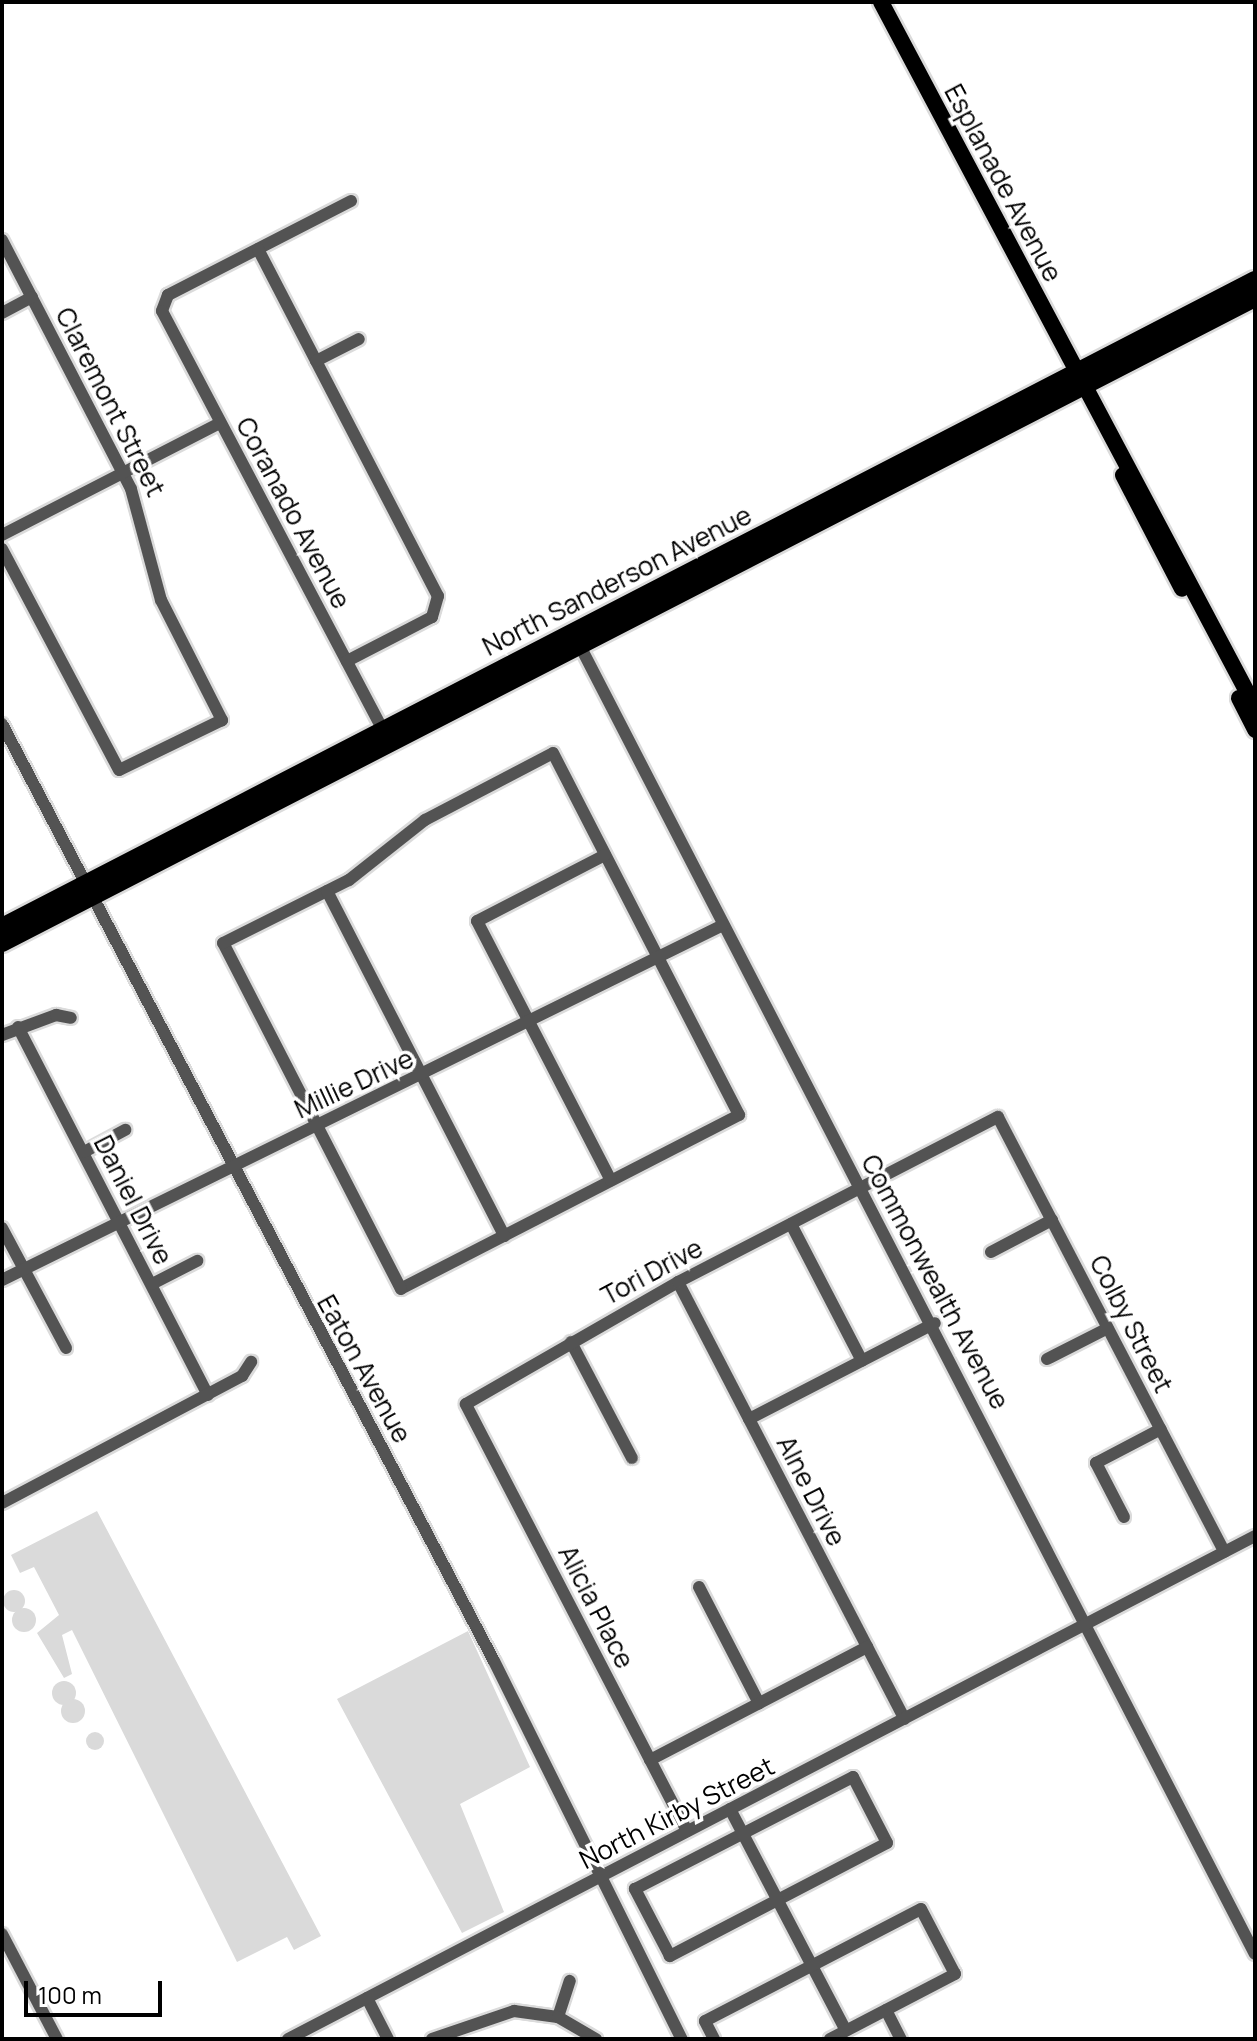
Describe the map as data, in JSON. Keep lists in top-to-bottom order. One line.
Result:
{"streets":{"highway":["North Sanderson Avenue"],"main road":["Esplanade Avenue"],"street":["Claremont Street","Coranado Avenue","Millie Drive","Daniel Drive","Tori Drive","Commonwealth Avenue","Colby Street","Eaton Avenue","Alne Drive","Alicia Place","North Kirby Street"]},"crossings":[["Esplanade Avenue","North Sanderson Avenue"],["Coranado Avenue","North Sanderson Avenue"],["North Sanderson Avenue","Commonwealth Avenue"],["North Sanderson Avenue","Eaton Avenue"],["Millie Drive","Daniel Drive"],["Millie Drive","Commonwealth Avenue"],["Millie Drive","Eaton Avenue"],["Tori Drive","Commonwealth Avenue"],["Tori Drive","Colby Street"],["Tori Drive","Alne Drive"],["Tori Drive","Alicia Place"],["Commonwealth Avenue","North Kirby Street"],["Colby Street","North Kirby Street"],["Eaton Avenue","North Kirby Street"],["Alne Drive","North Kirby Street"],["Alicia Place","North Kirby Street"]],"scale_bar":"100 m"}
